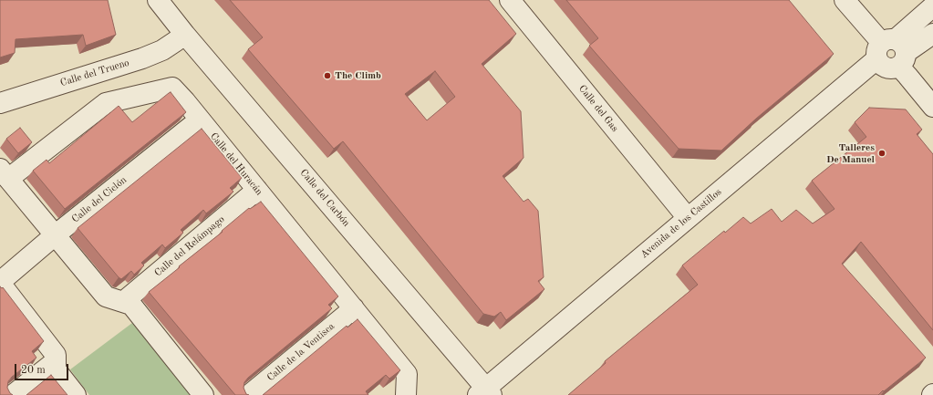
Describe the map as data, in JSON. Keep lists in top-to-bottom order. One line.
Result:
{"streets":{"street":["Calle del Trueno","Calle del Gas","Calle del Huracán","Calle del Carbón","Calle del Ciclón","Avenida de los Castillos","Calle del Relámpago","Calle de la Ventisca"]},"crossings":[["Calle del Trueno","Calle del Carbón"],["Calle del Gas","Avenida de los Castillos"],["Calle del Huracán","Calle del Ciclón"],["Calle del Huracán","Calle del Relámpago"],["Calle del Huracán","Calle de la Ventisca"],["Calle del Carbón","Avenida de los Castillos"]],"places":["The Climb","Talleres De Manuel"],"scale_bar":"20 m"}
